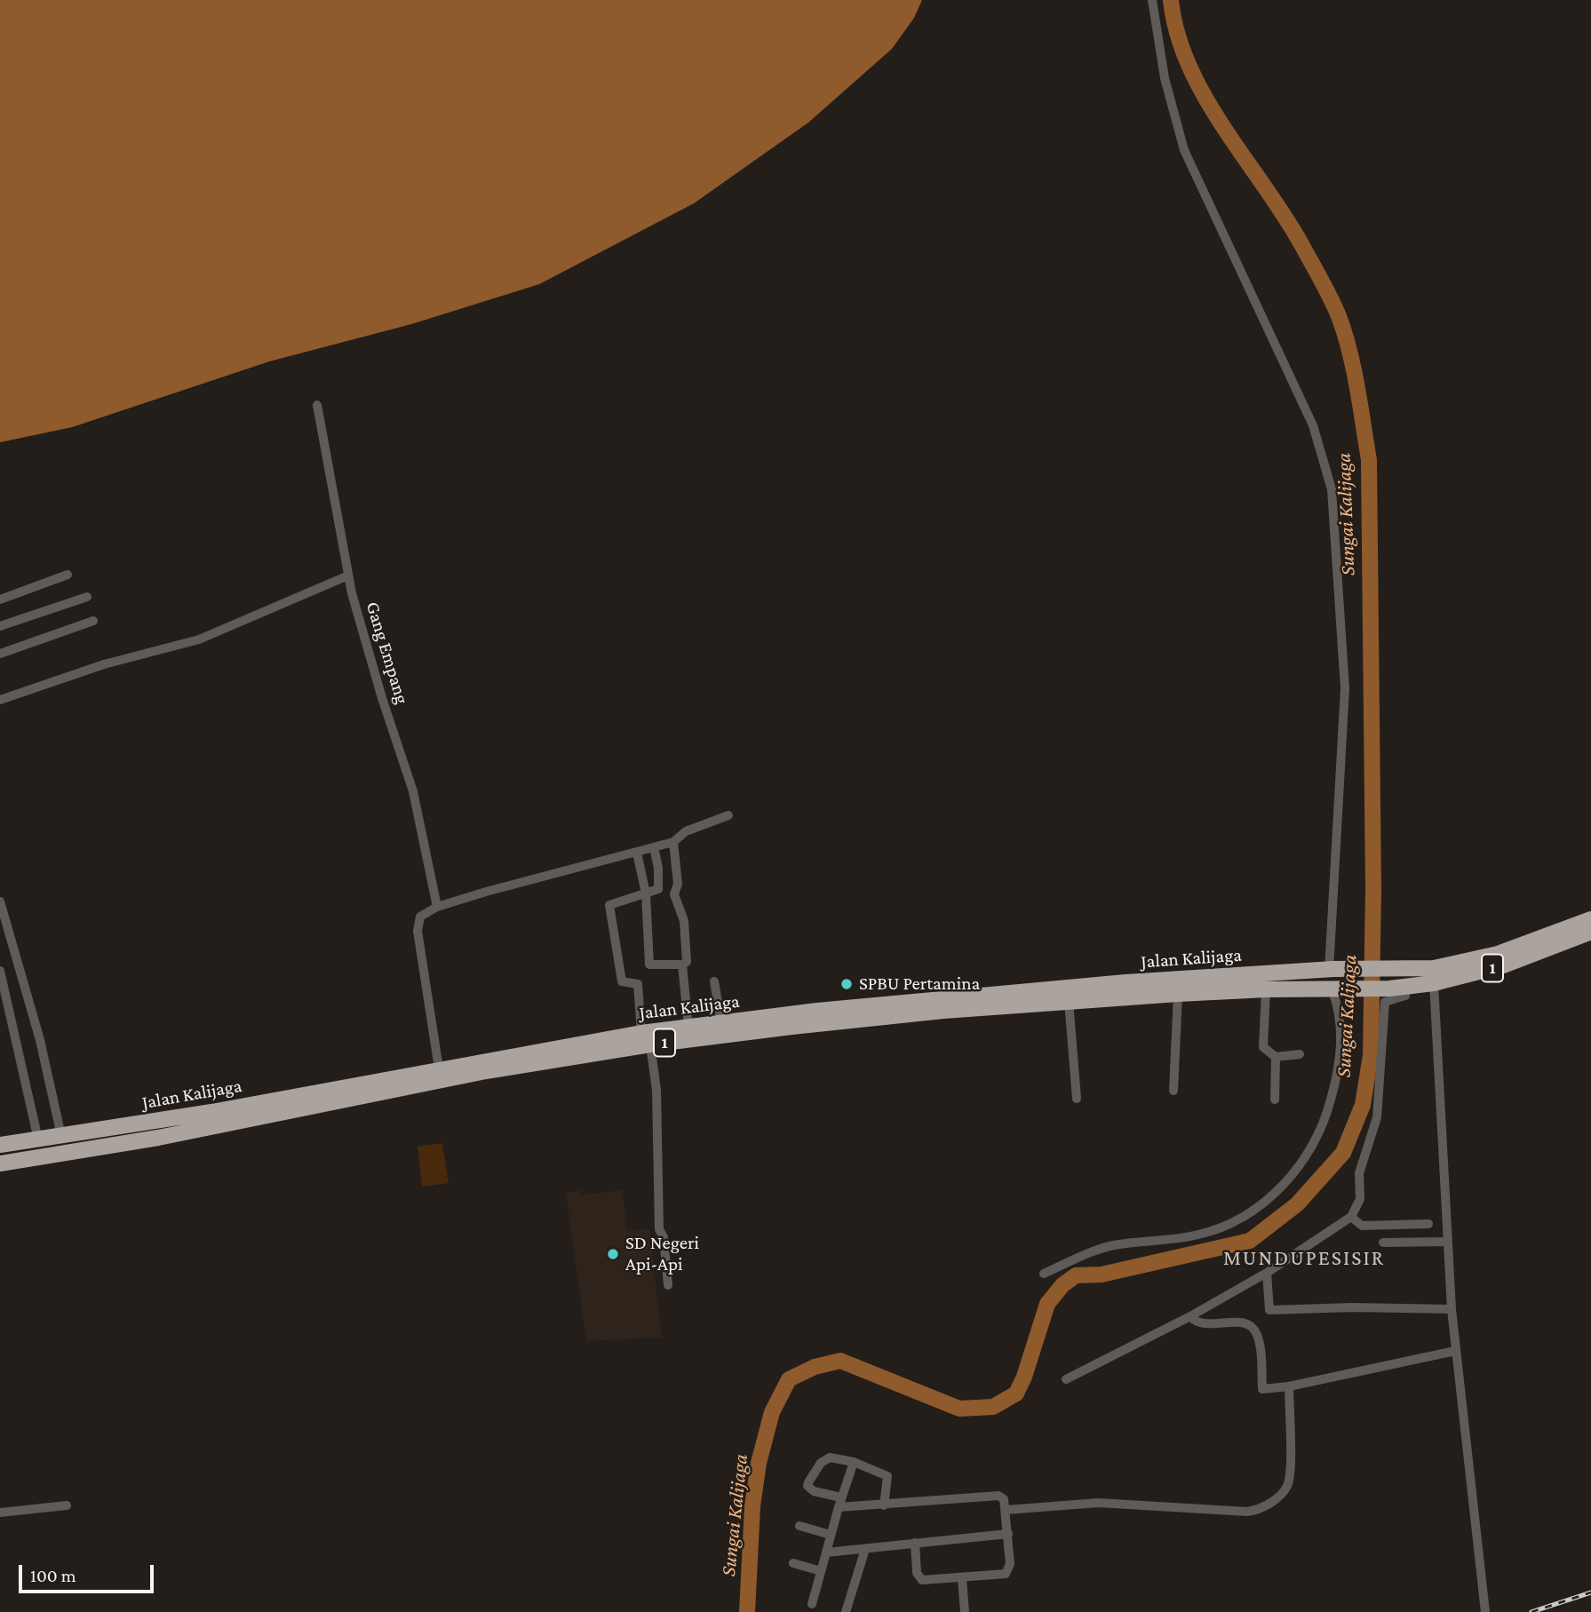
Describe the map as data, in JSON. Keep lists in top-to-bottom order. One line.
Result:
{"streets":{"highway":["Jalan Kalijaga","1"],"street":["Gang Empang"]},"crossings":[["Jalan Kalijaga","1"]],"districts":["MUNDUPESISIR"],"water":["Sungai Kalijaga"],"places":["SPBU Pertamina","SD Negeri Api-Api"],"scale_bar":"100 m"}
